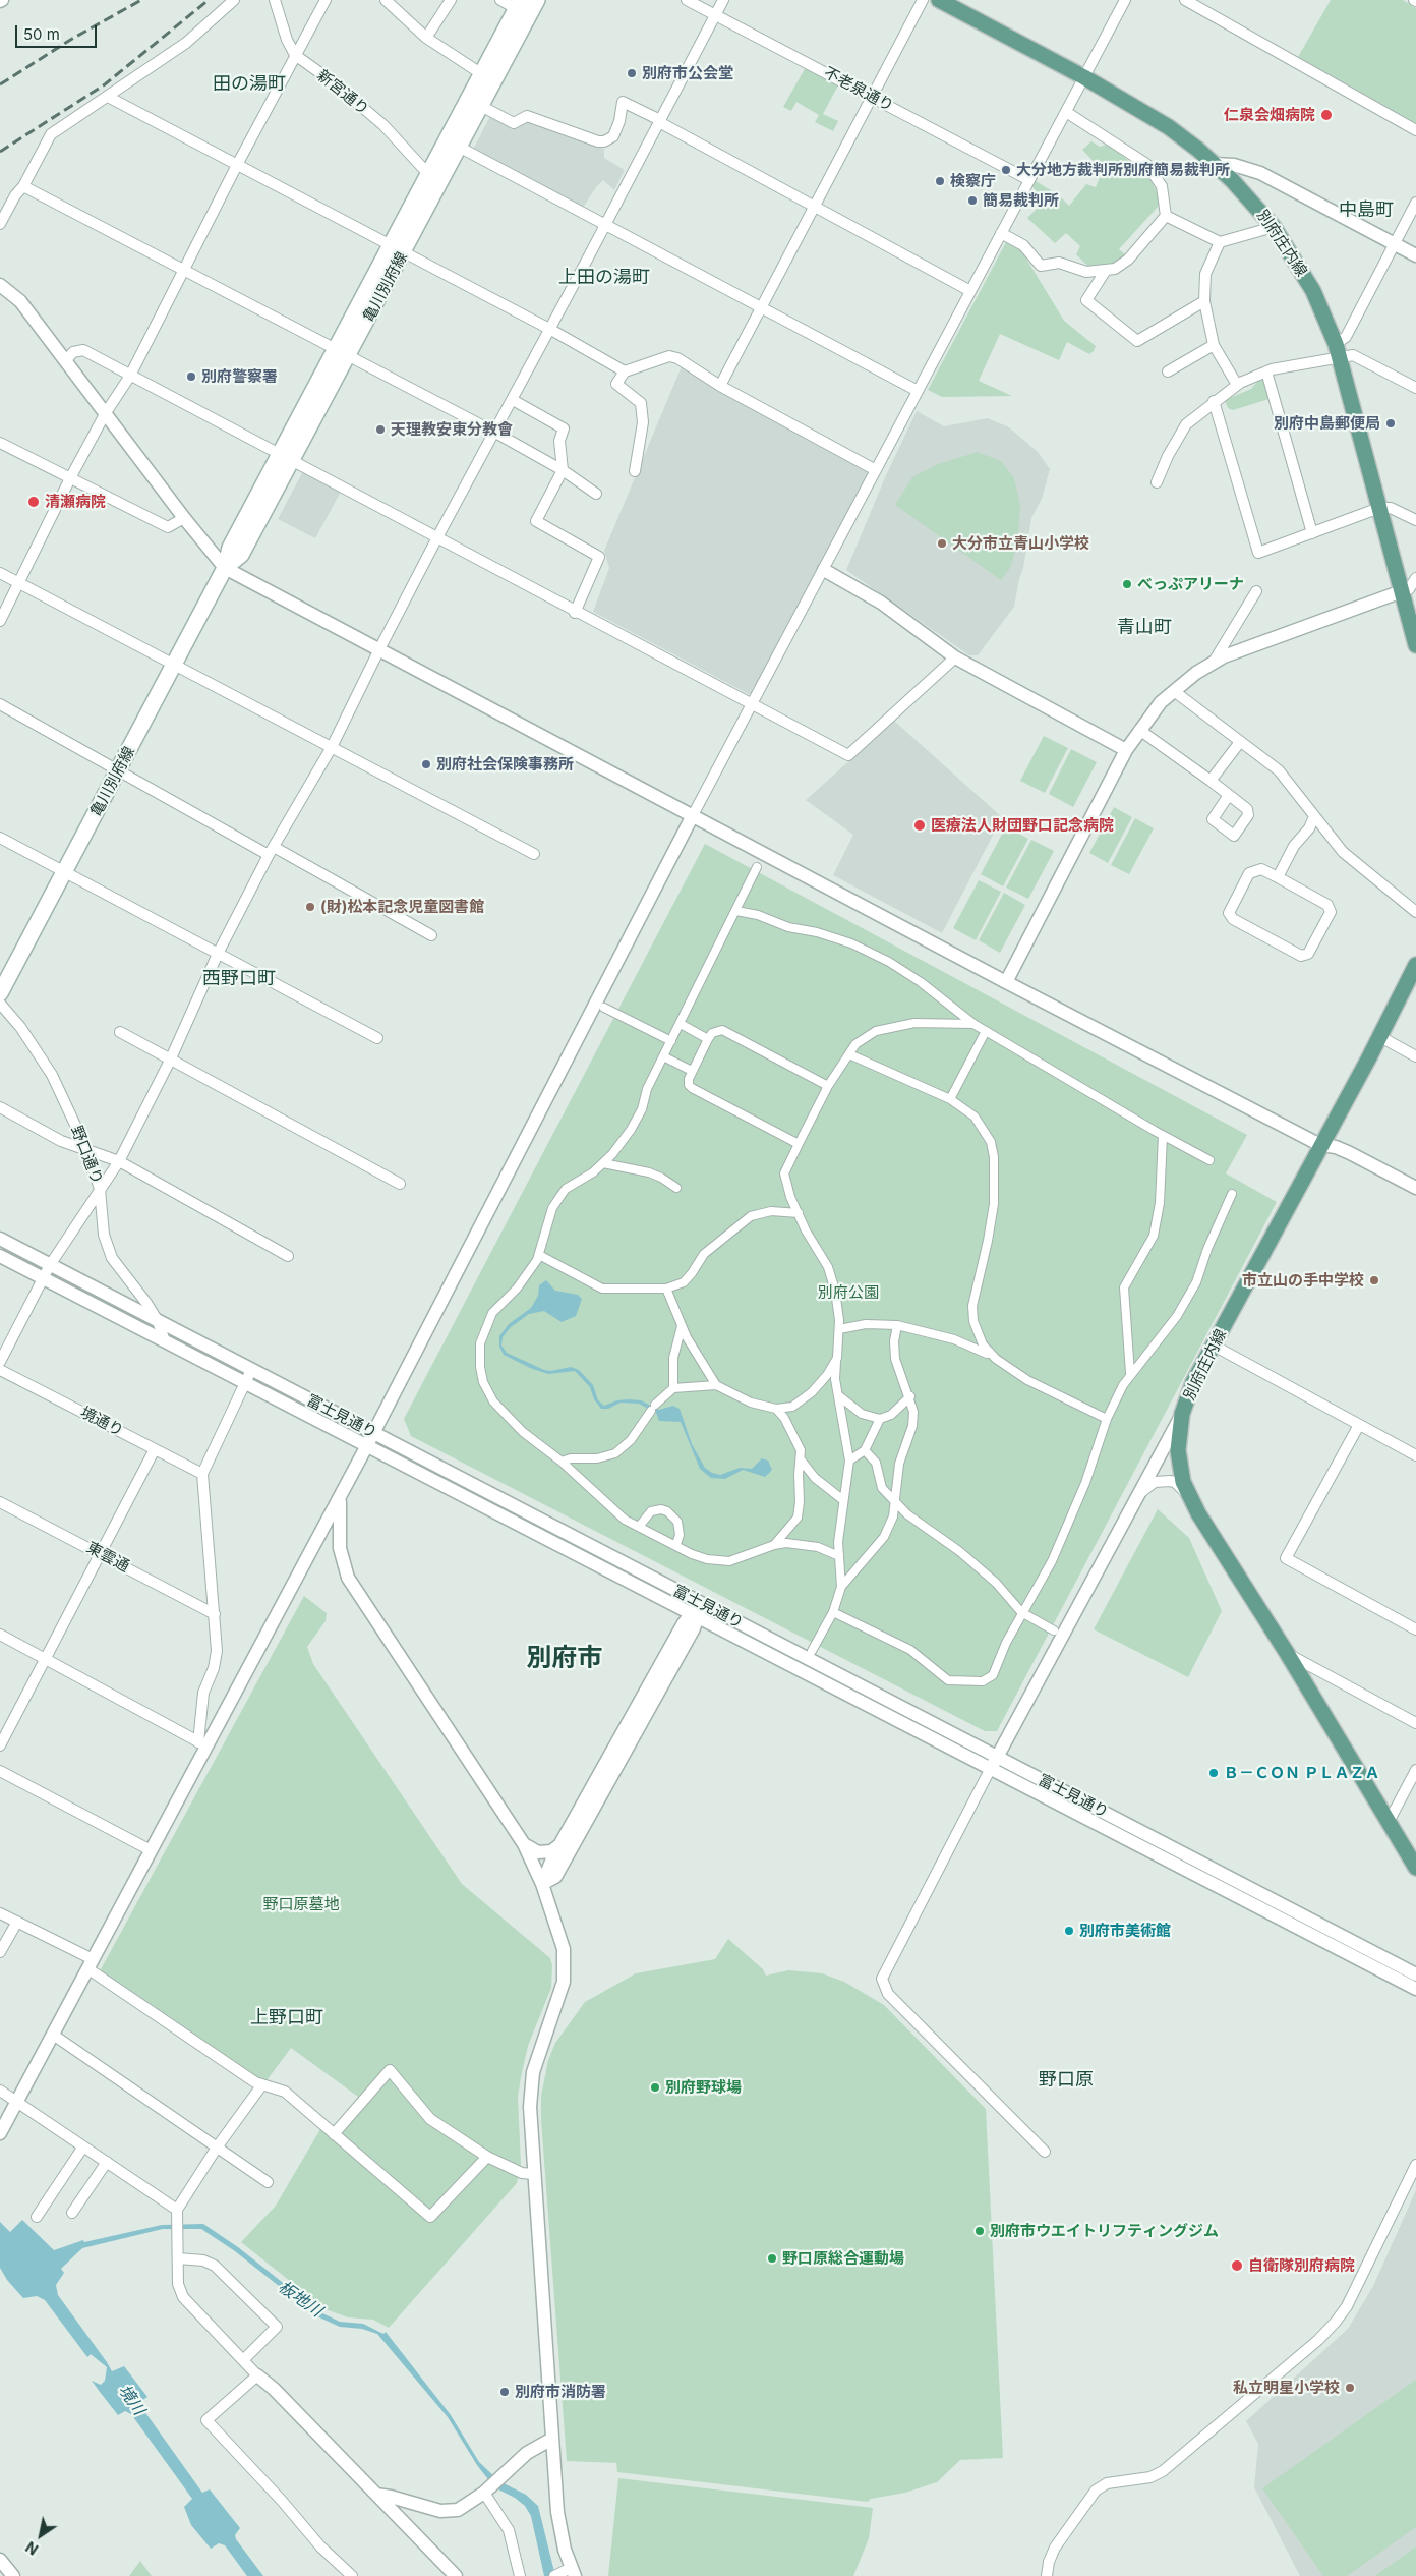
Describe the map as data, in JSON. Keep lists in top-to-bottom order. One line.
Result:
{"streets":{"main road":["別府庄内線","亀川別府線"],"street":["不老泉通り","新宮通り","野口通り","富士見通り","境通り","東雲通"]},"crossings":[["新宮通り","亀川別府線"],["野口通り","富士見通り"]],"districts":["田の湯町","中島町","上田の湯町","青山町","西野口町","別府市","上野口町","野口原"],"water":["板地川","境川"],"parks":["別府公園","野口原墓地"],"places":["別府市公会堂","仁泉会畑病院","大分地方裁判所別府簡易裁判所","検察庁","簡易裁判所","別府警察署","別府中島郵便局","天理教安東分教會","清瀬病院","大分市立青山小学校","べっぷアリーナ","別府社会保険事務所","医療法人財団野口記念病院","(財)松本記念児童図書館","市立山の手中学校","Ｂ－ＣＯＮ ＰＬＡＺＡ","別府市美術館","別府野球場","別府市ウエイトリフティングジム","野口原総合運動場","自衛隊別府病院","私立明星小学校","別府市消防署"],"scale_bar":"50 m","north":"bottom left"}
